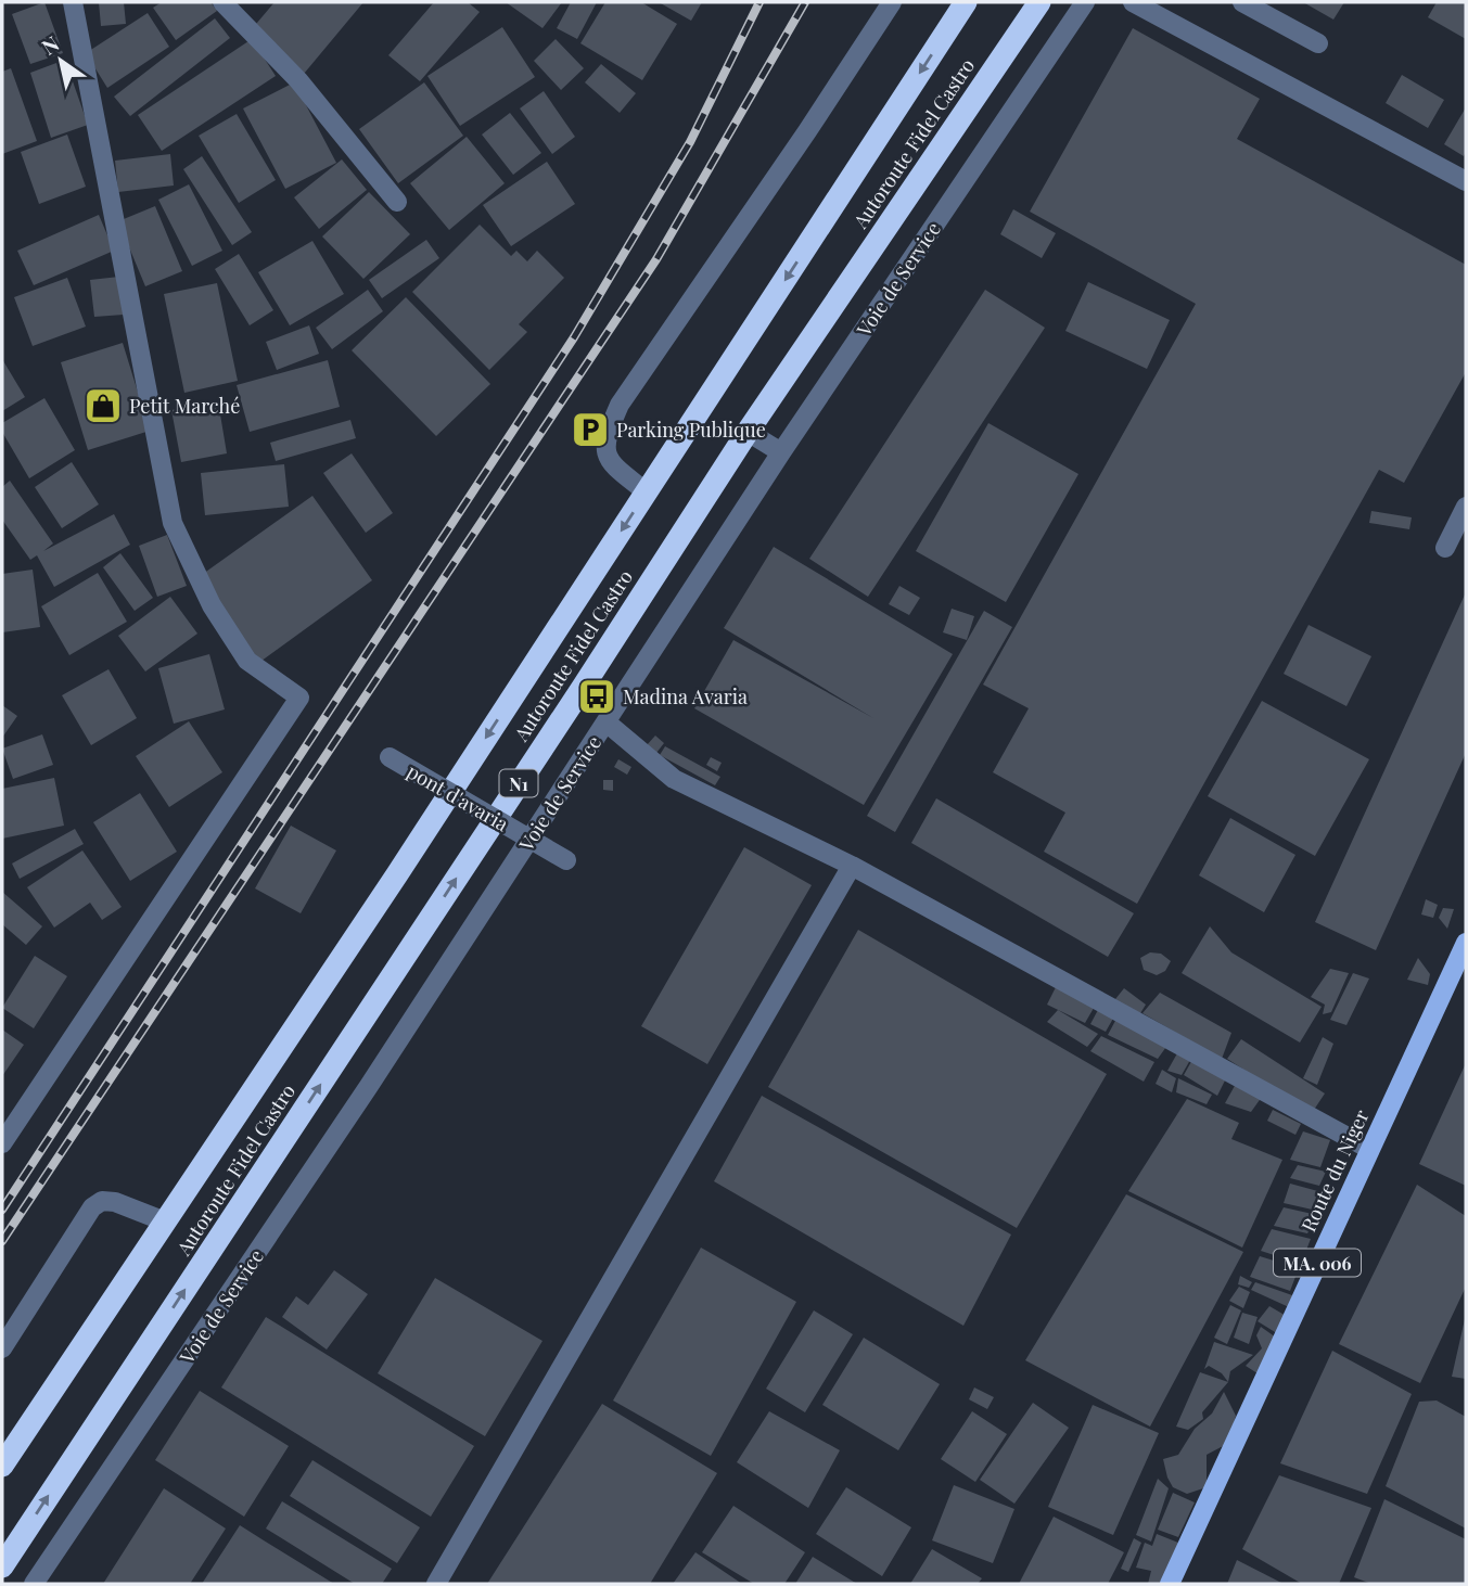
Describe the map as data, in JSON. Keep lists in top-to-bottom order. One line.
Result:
{"streets":{"highway":["Autoroute Fidel Castro","N1"],"main road":["Route du Niger","MA. 006"],"street":["Voie de Service","pont d'avaria"]},"places":{"shop":["Petit Marché"],"parking":["Parking Publique"],"bus stop":["Madina Avaria"]},"north":"top left"}
